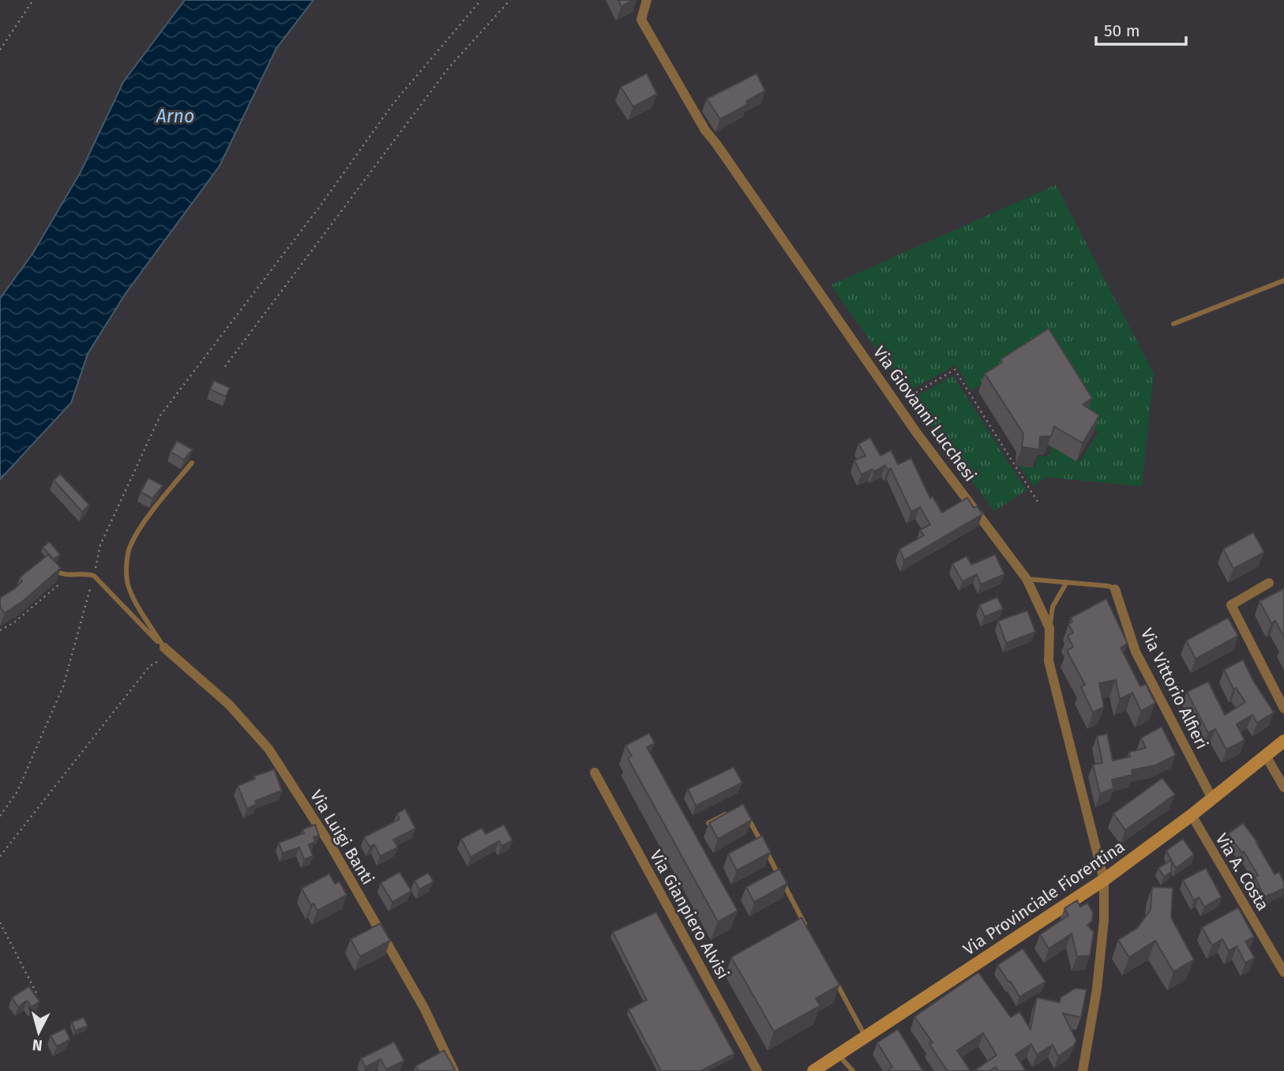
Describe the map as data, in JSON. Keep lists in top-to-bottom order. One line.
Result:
{"streets":{"main road":["Via Provinciale Fiorentina"],"street":["Via Giovanni Lucchesi","Via Vittorio Alfieri","Via Luigi Banti","Via A. Costa","Via Gianpiero Alvisi"]},"crossings":[["Via Giovanni Lucchesi","Via Provinciale Fiorentina"],["Via Vittorio Alfieri","Via Provinciale Fiorentina"],["Via A. Costa","Via Provinciale Fiorentina"]],"water":["Arno"],"scale_bar":"50 m","north":"bottom"}
